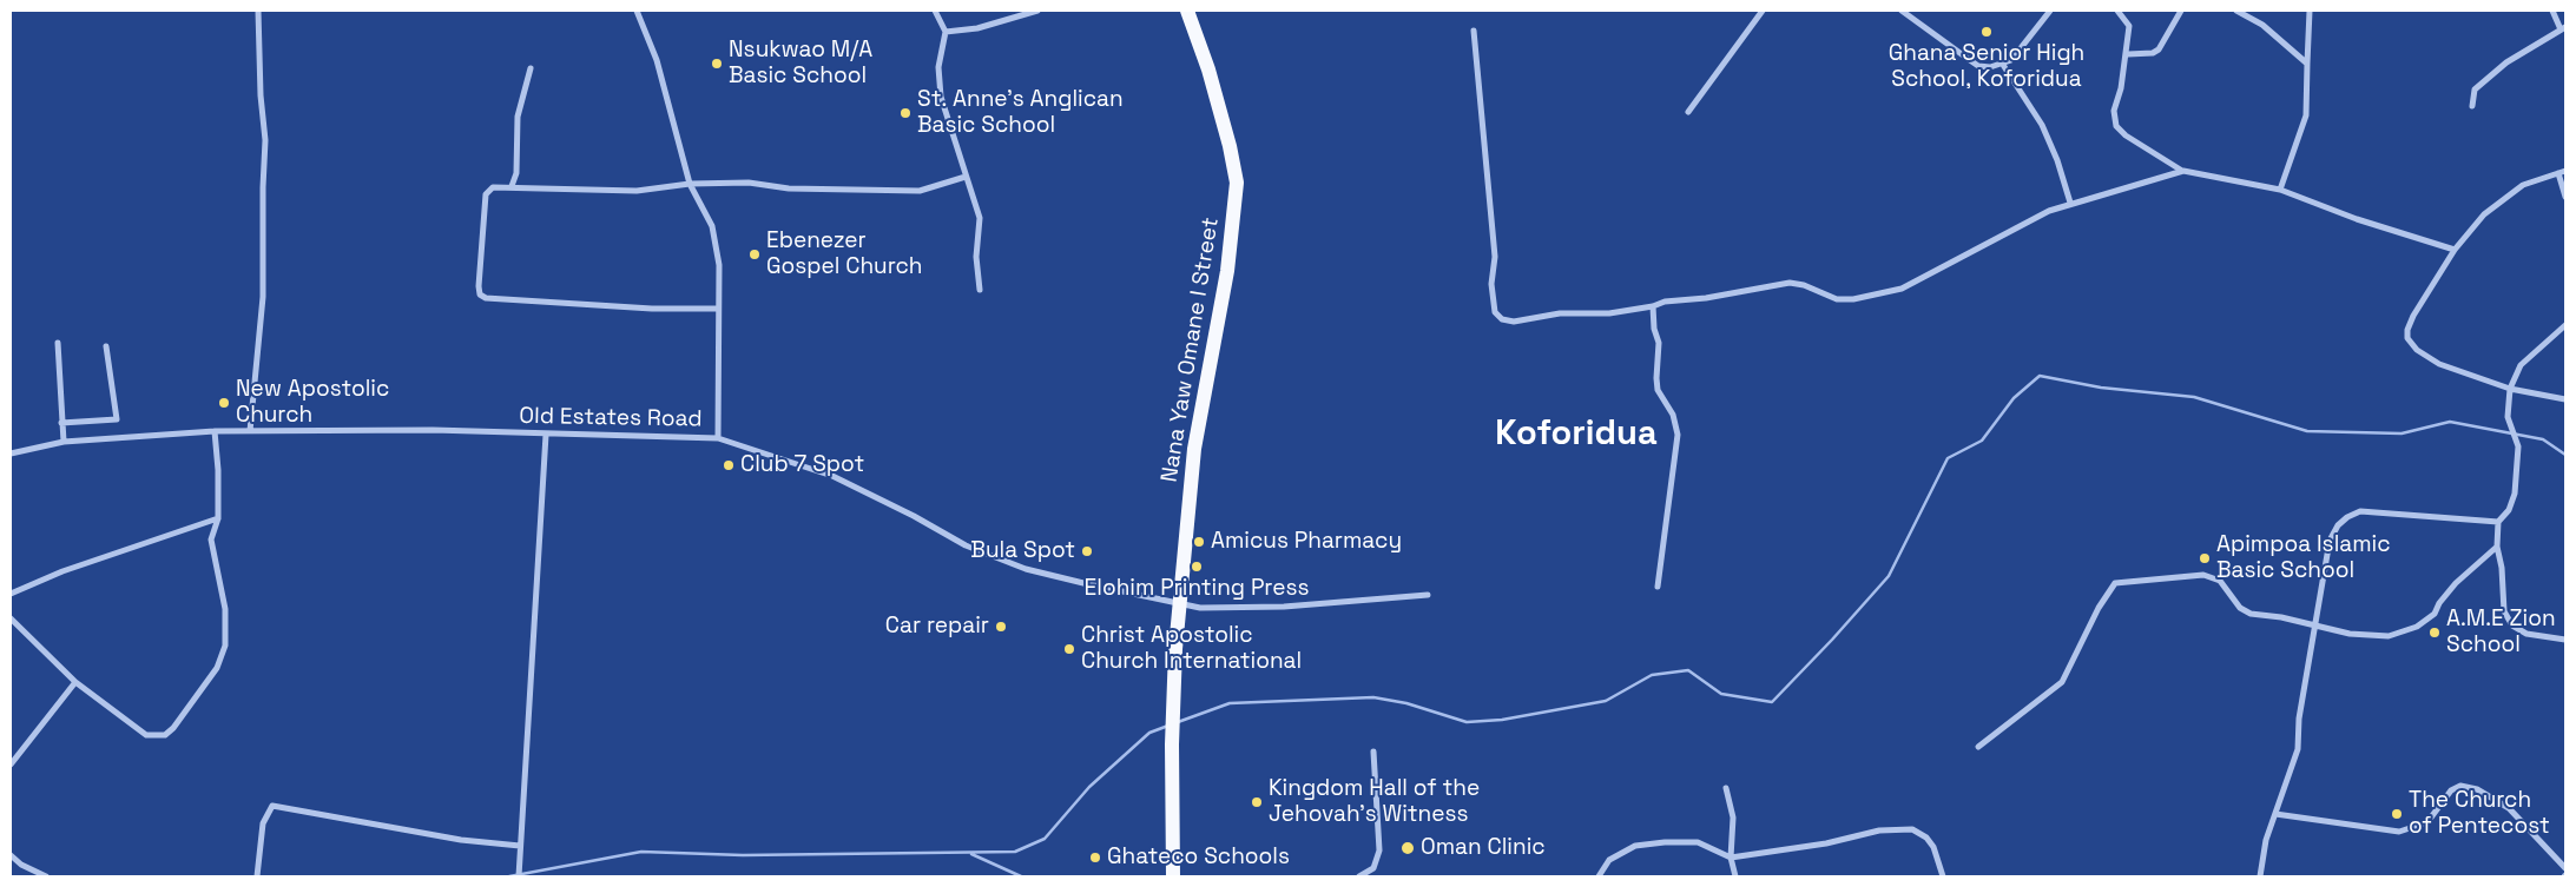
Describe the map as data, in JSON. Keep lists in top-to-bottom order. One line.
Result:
{"streets":{"main road":["Nana Yaw Omane I Street"],"street":["Old Estates Road"]},"crossings":[["Nana Yaw Omane I Street","Old Estates Road"]],"districts":["Koforidua"],"places":["Ghana Senior High School, Koforidua","Nsukwao M/A Basic School","St. Anne's Anglican Basic School","Ebenezer Gospel Church","New Apostolic Church","Club 7 Spot","Amicus Pharmacy","Bula Spot","Apimpoa Islamic Basic School","Elohim Printing Press","Car repair","A.M.E Zion School","Christ Apostolic Church International","Kingdom Hall of the Jehovah's Witness","The Church of Pentecost","Oman Clinic","Ghateco Schools"]}
